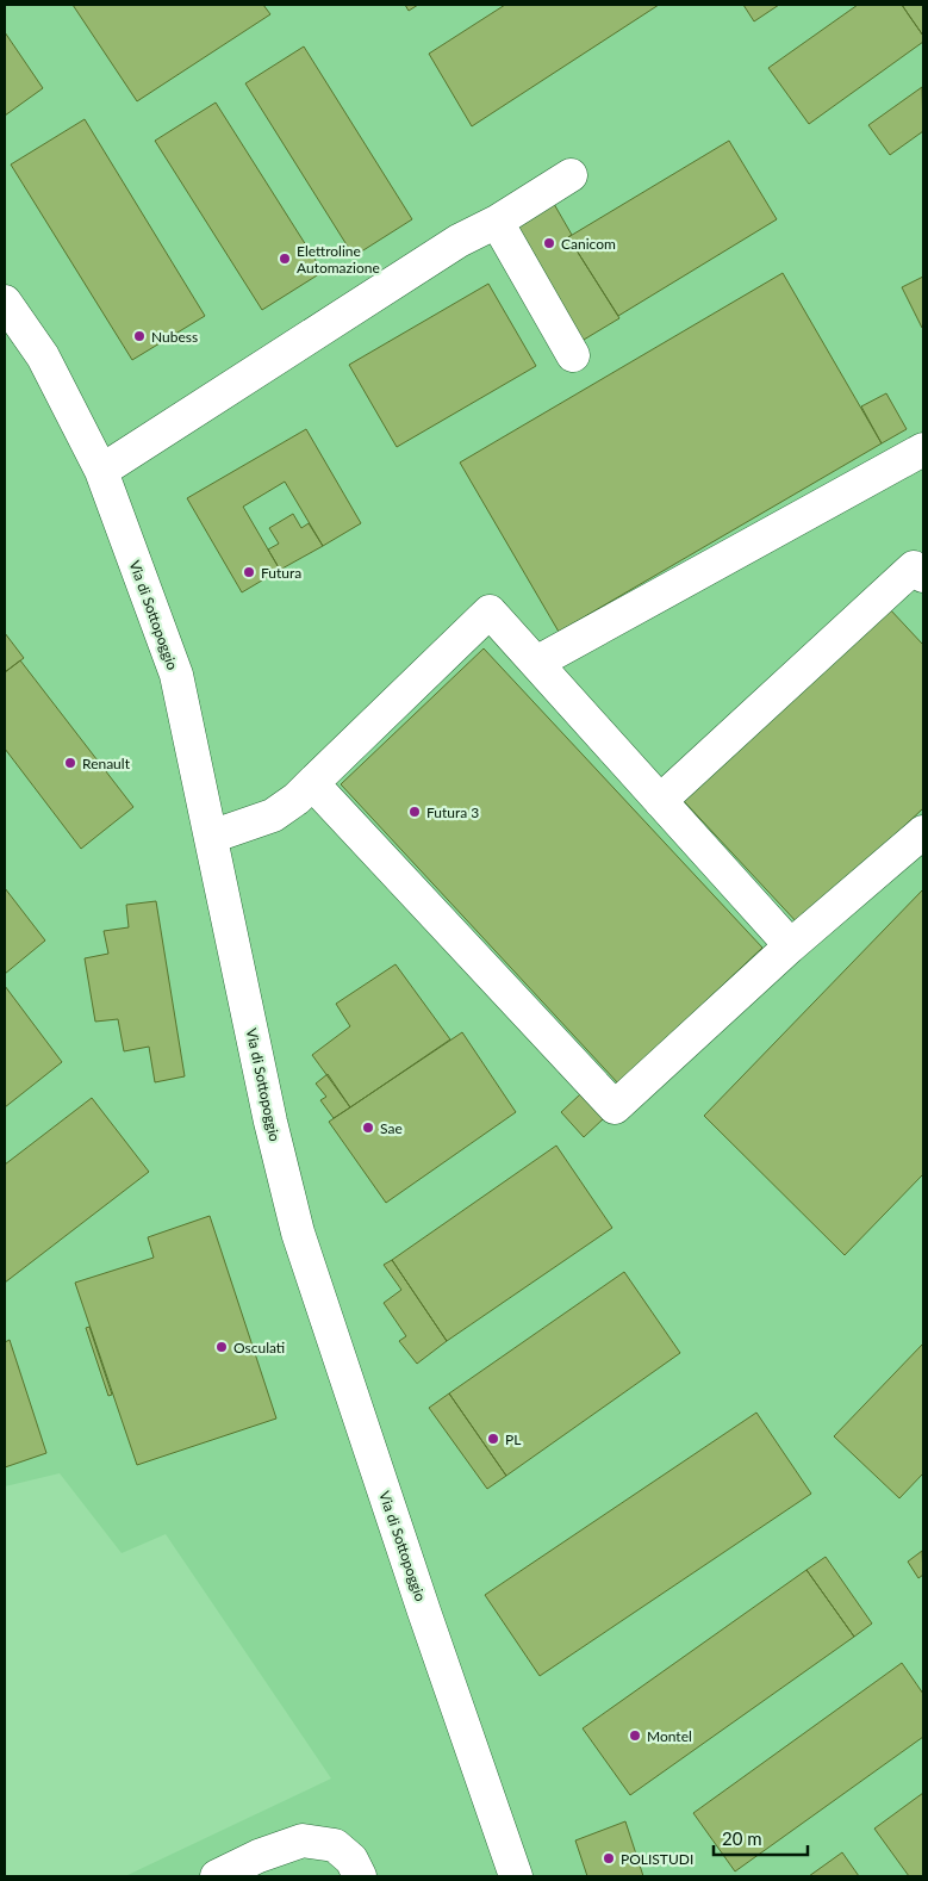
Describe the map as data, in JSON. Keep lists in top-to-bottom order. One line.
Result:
{"streets":{"street":["Via di Sottopoggio"]},"places":["Canicom","Elettroline Automazione","Nubess","Futura","Renault","Futura 3","Sae","Osculati","PL","Montel","POLISTUDI"],"scale_bar":"20 m"}
